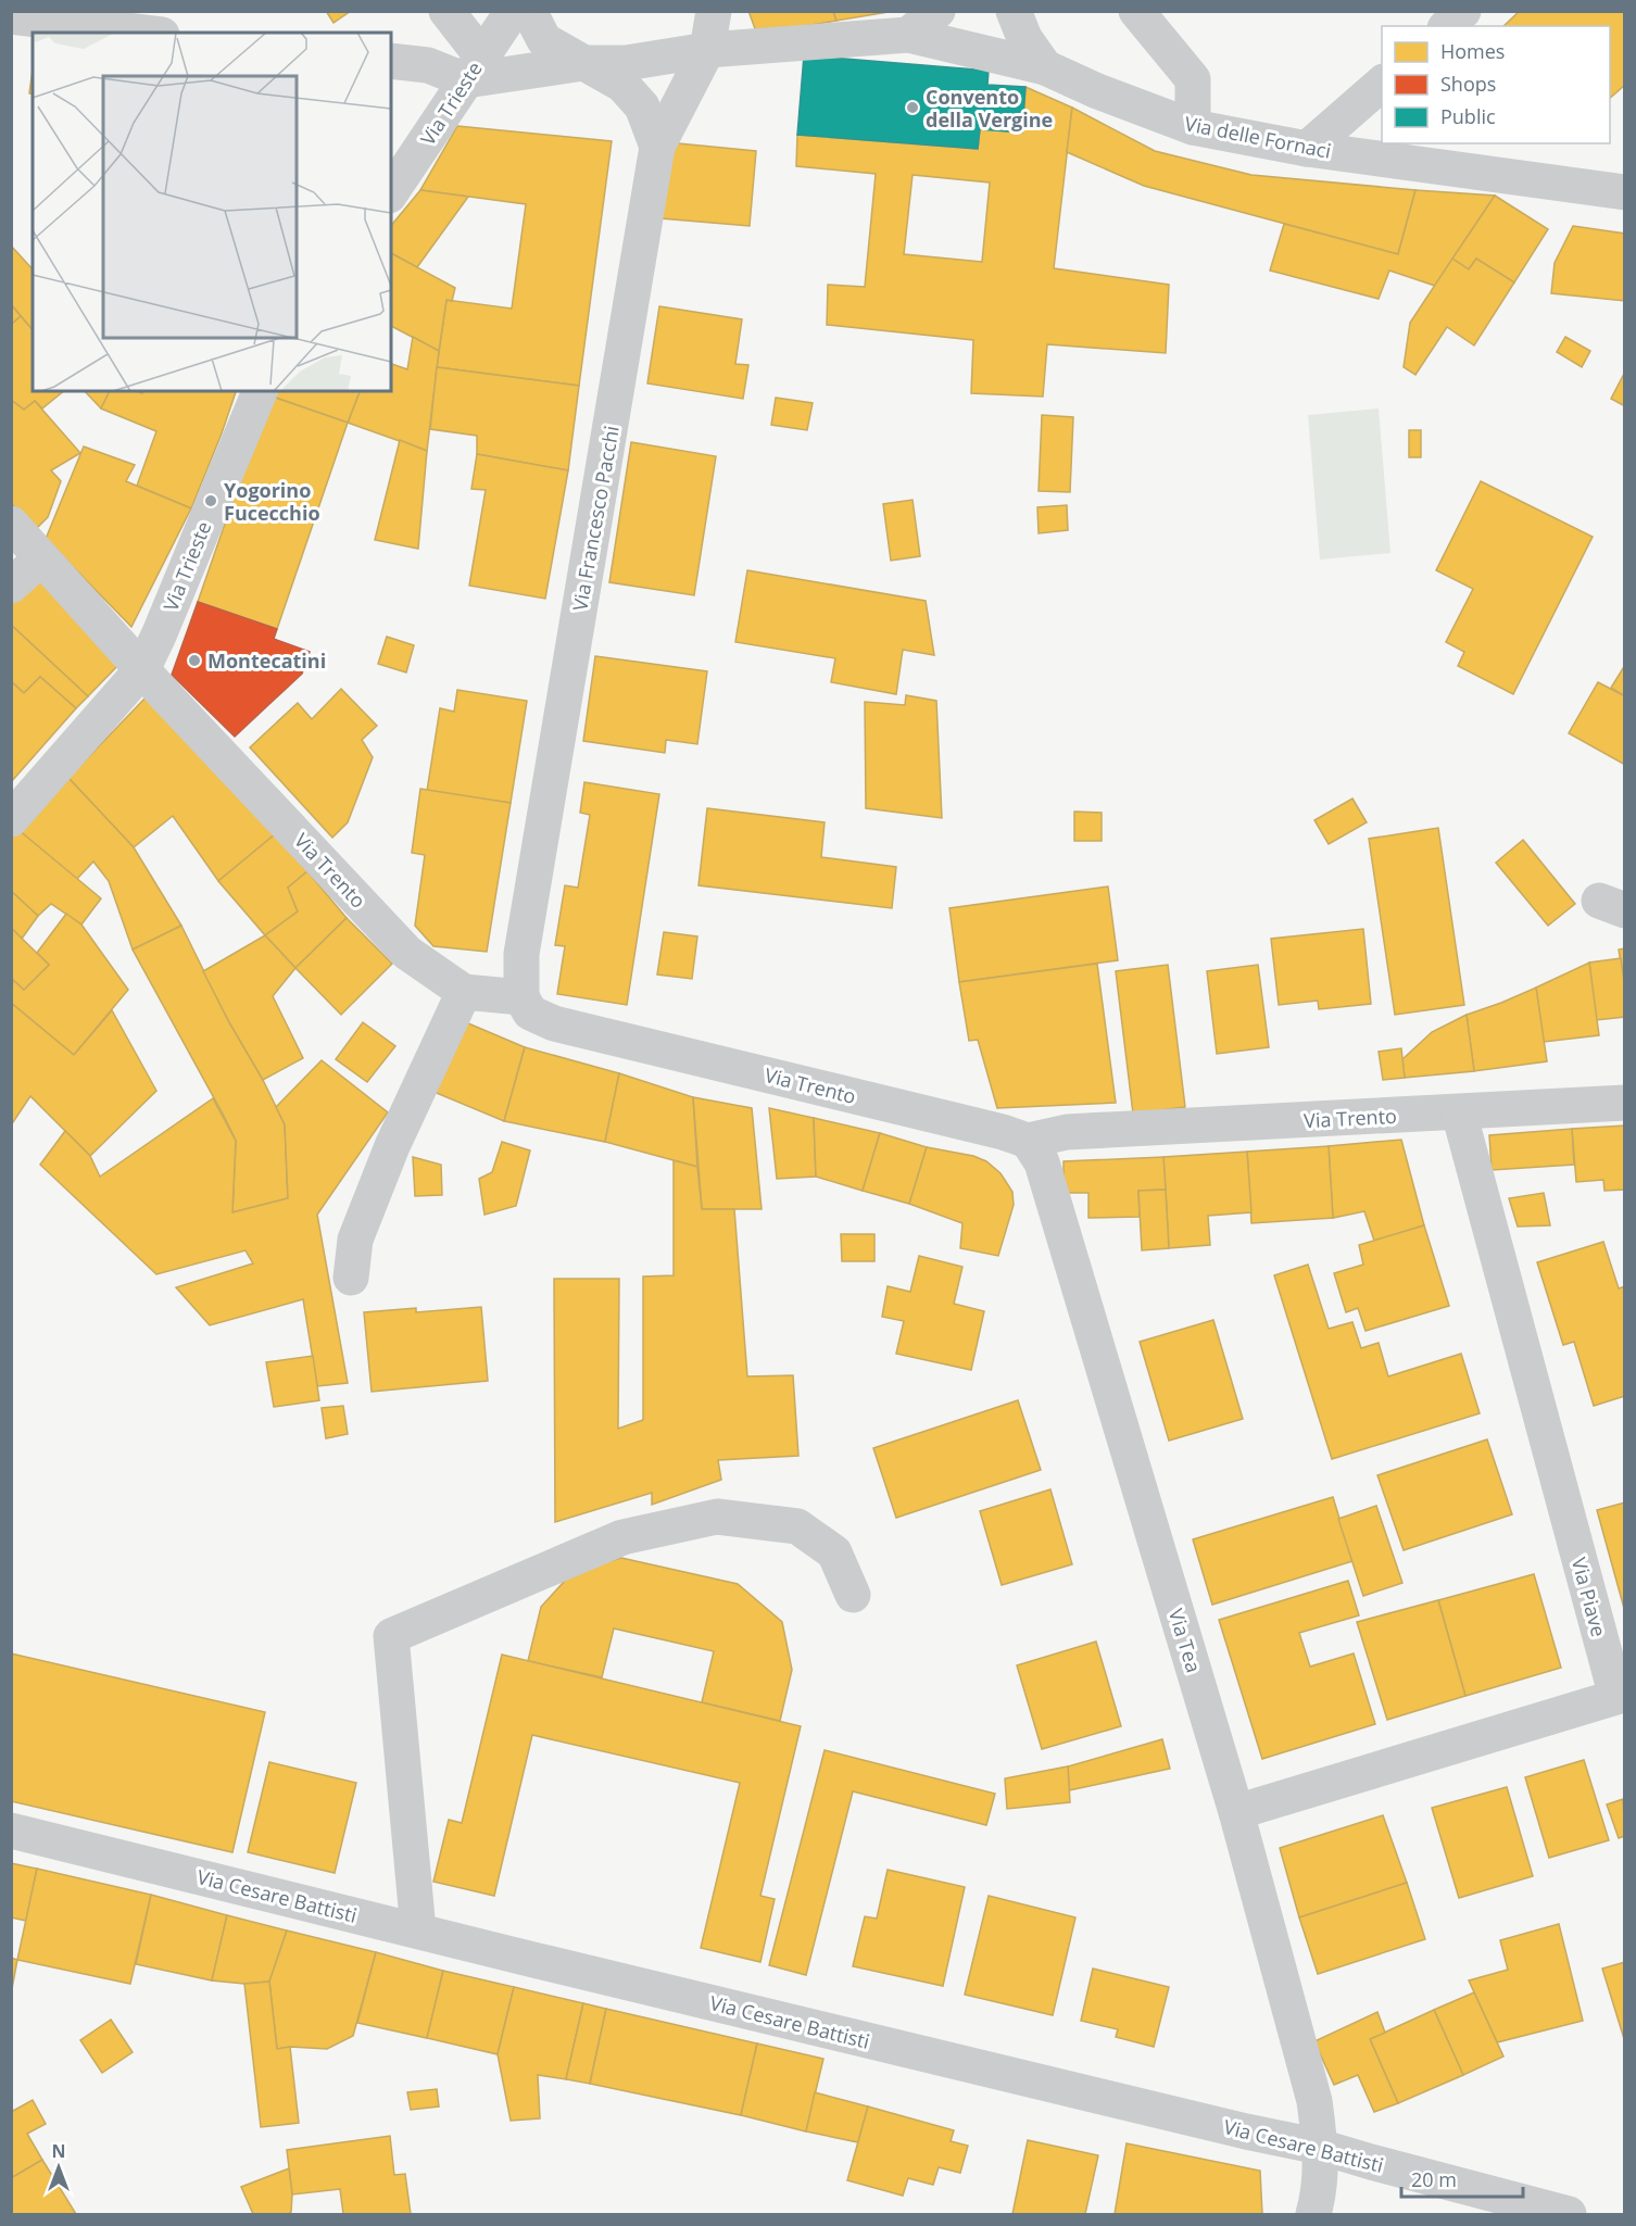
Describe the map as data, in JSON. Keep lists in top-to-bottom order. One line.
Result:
{"streets":{"street":["Via Trieste","Via delle Fornaci","Via Francesco Pacchi","Via Trento","Via Piave","Via Tea","Via Cesare Battisti"]},"crossings":[["Via Trieste","Via delle Fornaci"],["Via Trieste","Via Trento"],["Via delle Fornaci","Via Francesco Pacchi"],["Via Francesco Pacchi","Via Trento"],["Via Trento","Via Piave"],["Via Trento","Via Tea"],["Via Piave","Via Tea"],["Via Tea","Via Cesare Battisti"]],"places":["Convento della Vergine","Yogorino Fucecchio","Montecatini"],"legend":["Homes","Shops","Public"],"scale_bar":"20 m","north":"top"}
